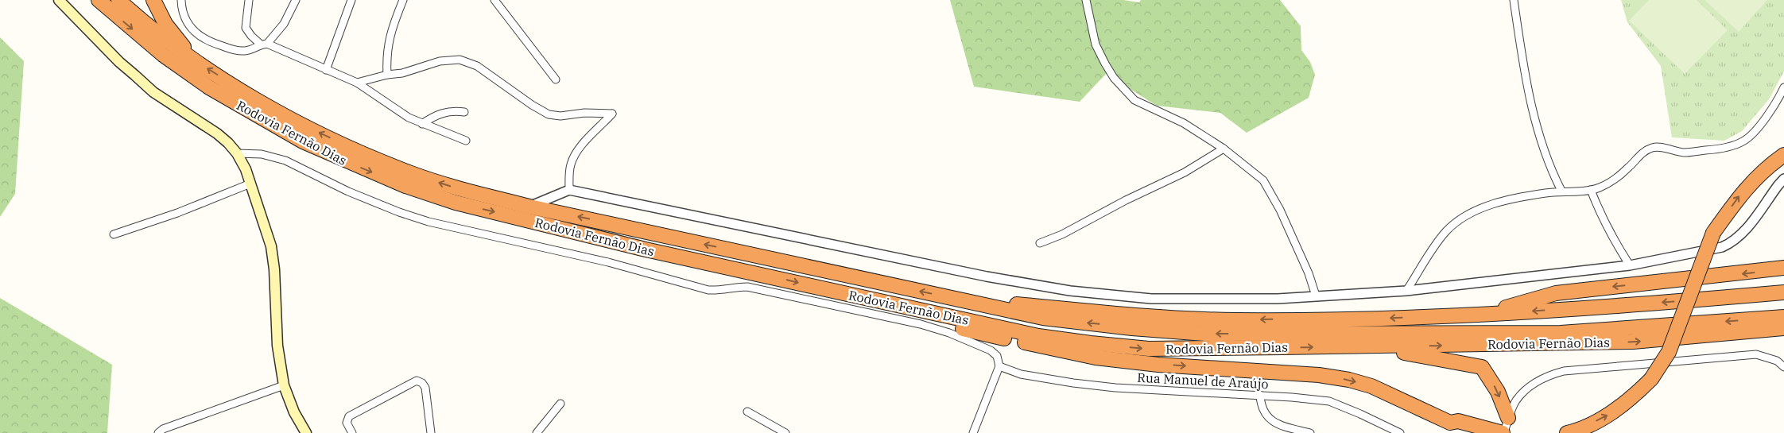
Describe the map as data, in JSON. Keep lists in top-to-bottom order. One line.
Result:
{"streets":{"highway":["Rodovia Fernão Dias"],"street":["Rua Manuel de Araújo"]}}
